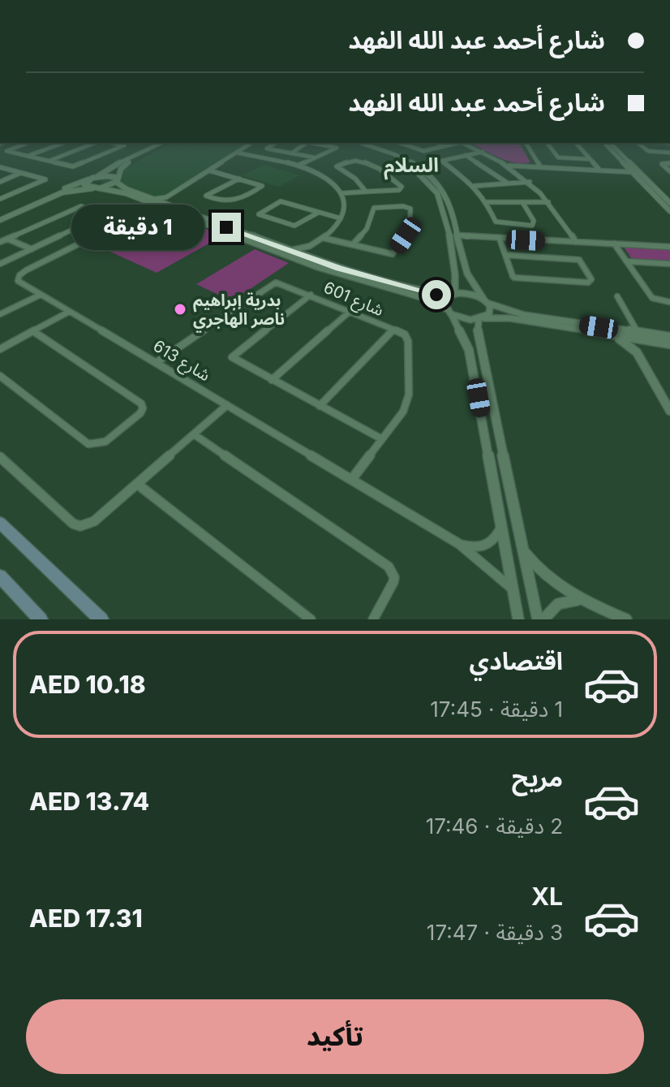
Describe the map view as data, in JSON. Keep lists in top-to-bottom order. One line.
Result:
{"streets":{"street":["شارع 601","شارع 613"]},"crossings":[["شارع 601","شارع 613"]],"districts":["السلام"],"places":["بدرية إبراهيم ناصر الهاجري"],"page":{"banner":["شارع أحمد عبد الله الفهد","شارع أحمد عبد الله الفهد"],"bubble":"1 دقيقة","list":[{"name":"اقتصادي","note":"1 دقيقة · 17:45","value":"AED 10.18"},{"name":"مريح","note":"2 دقيقة · 17:46","value":"AED 13.74"},{"name":"XL","note":"3 دقيقة · 17:47","value":"AED 17.31"}],"buttons":"تأكيد"}}
